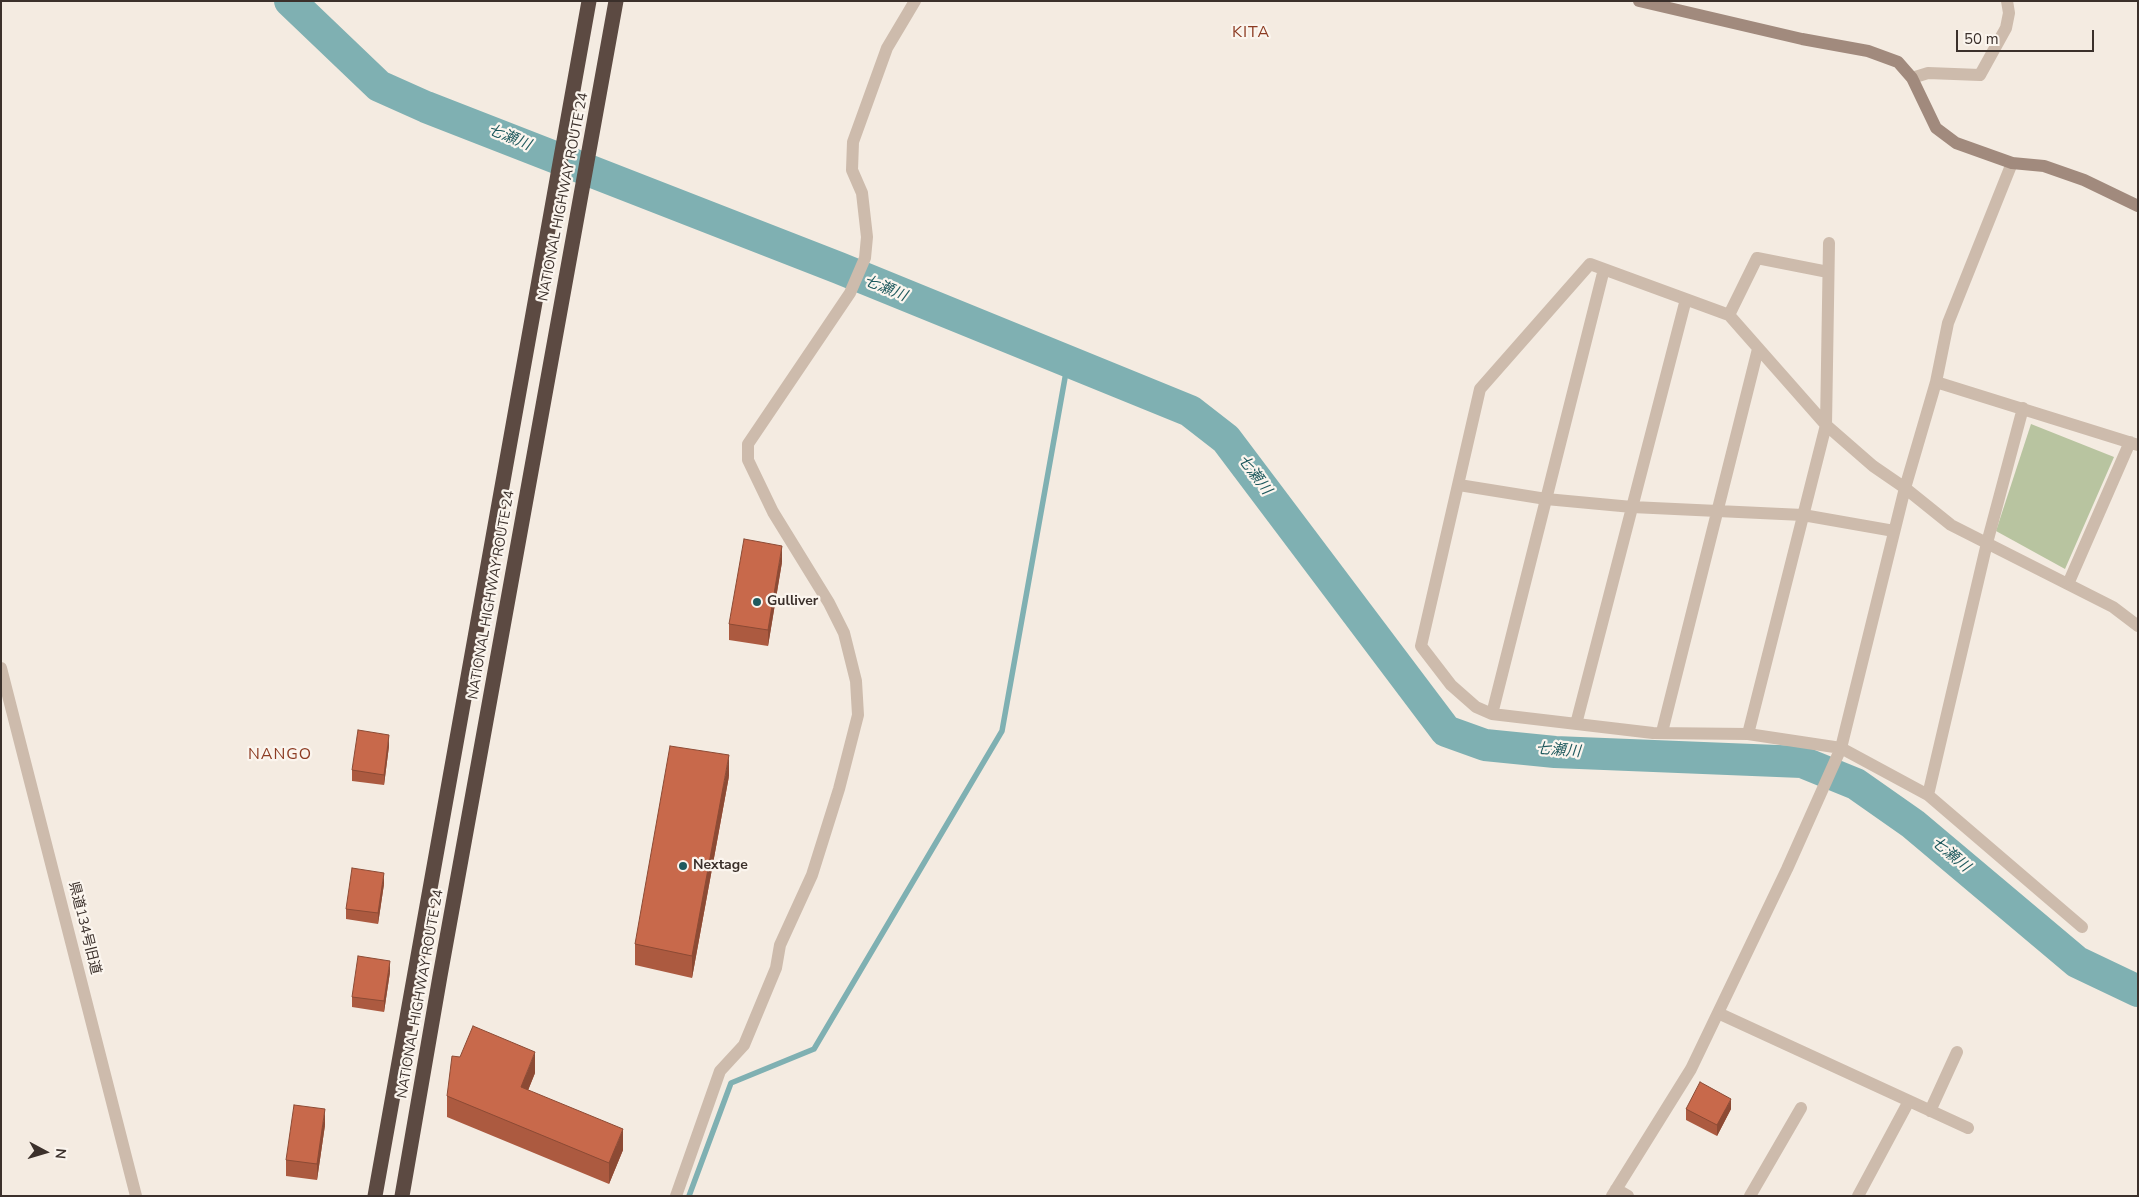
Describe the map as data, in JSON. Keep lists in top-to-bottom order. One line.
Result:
{"streets":{"highway":["NATIONAL HIGHWAY ROUTE 24"],"street":["県道134号旧道"]},"districts":["KITA","NANGO"],"water":["七瀬川"],"places":["Gulliver","Nextage"],"scale_bar":"50 m","north":"right"}
